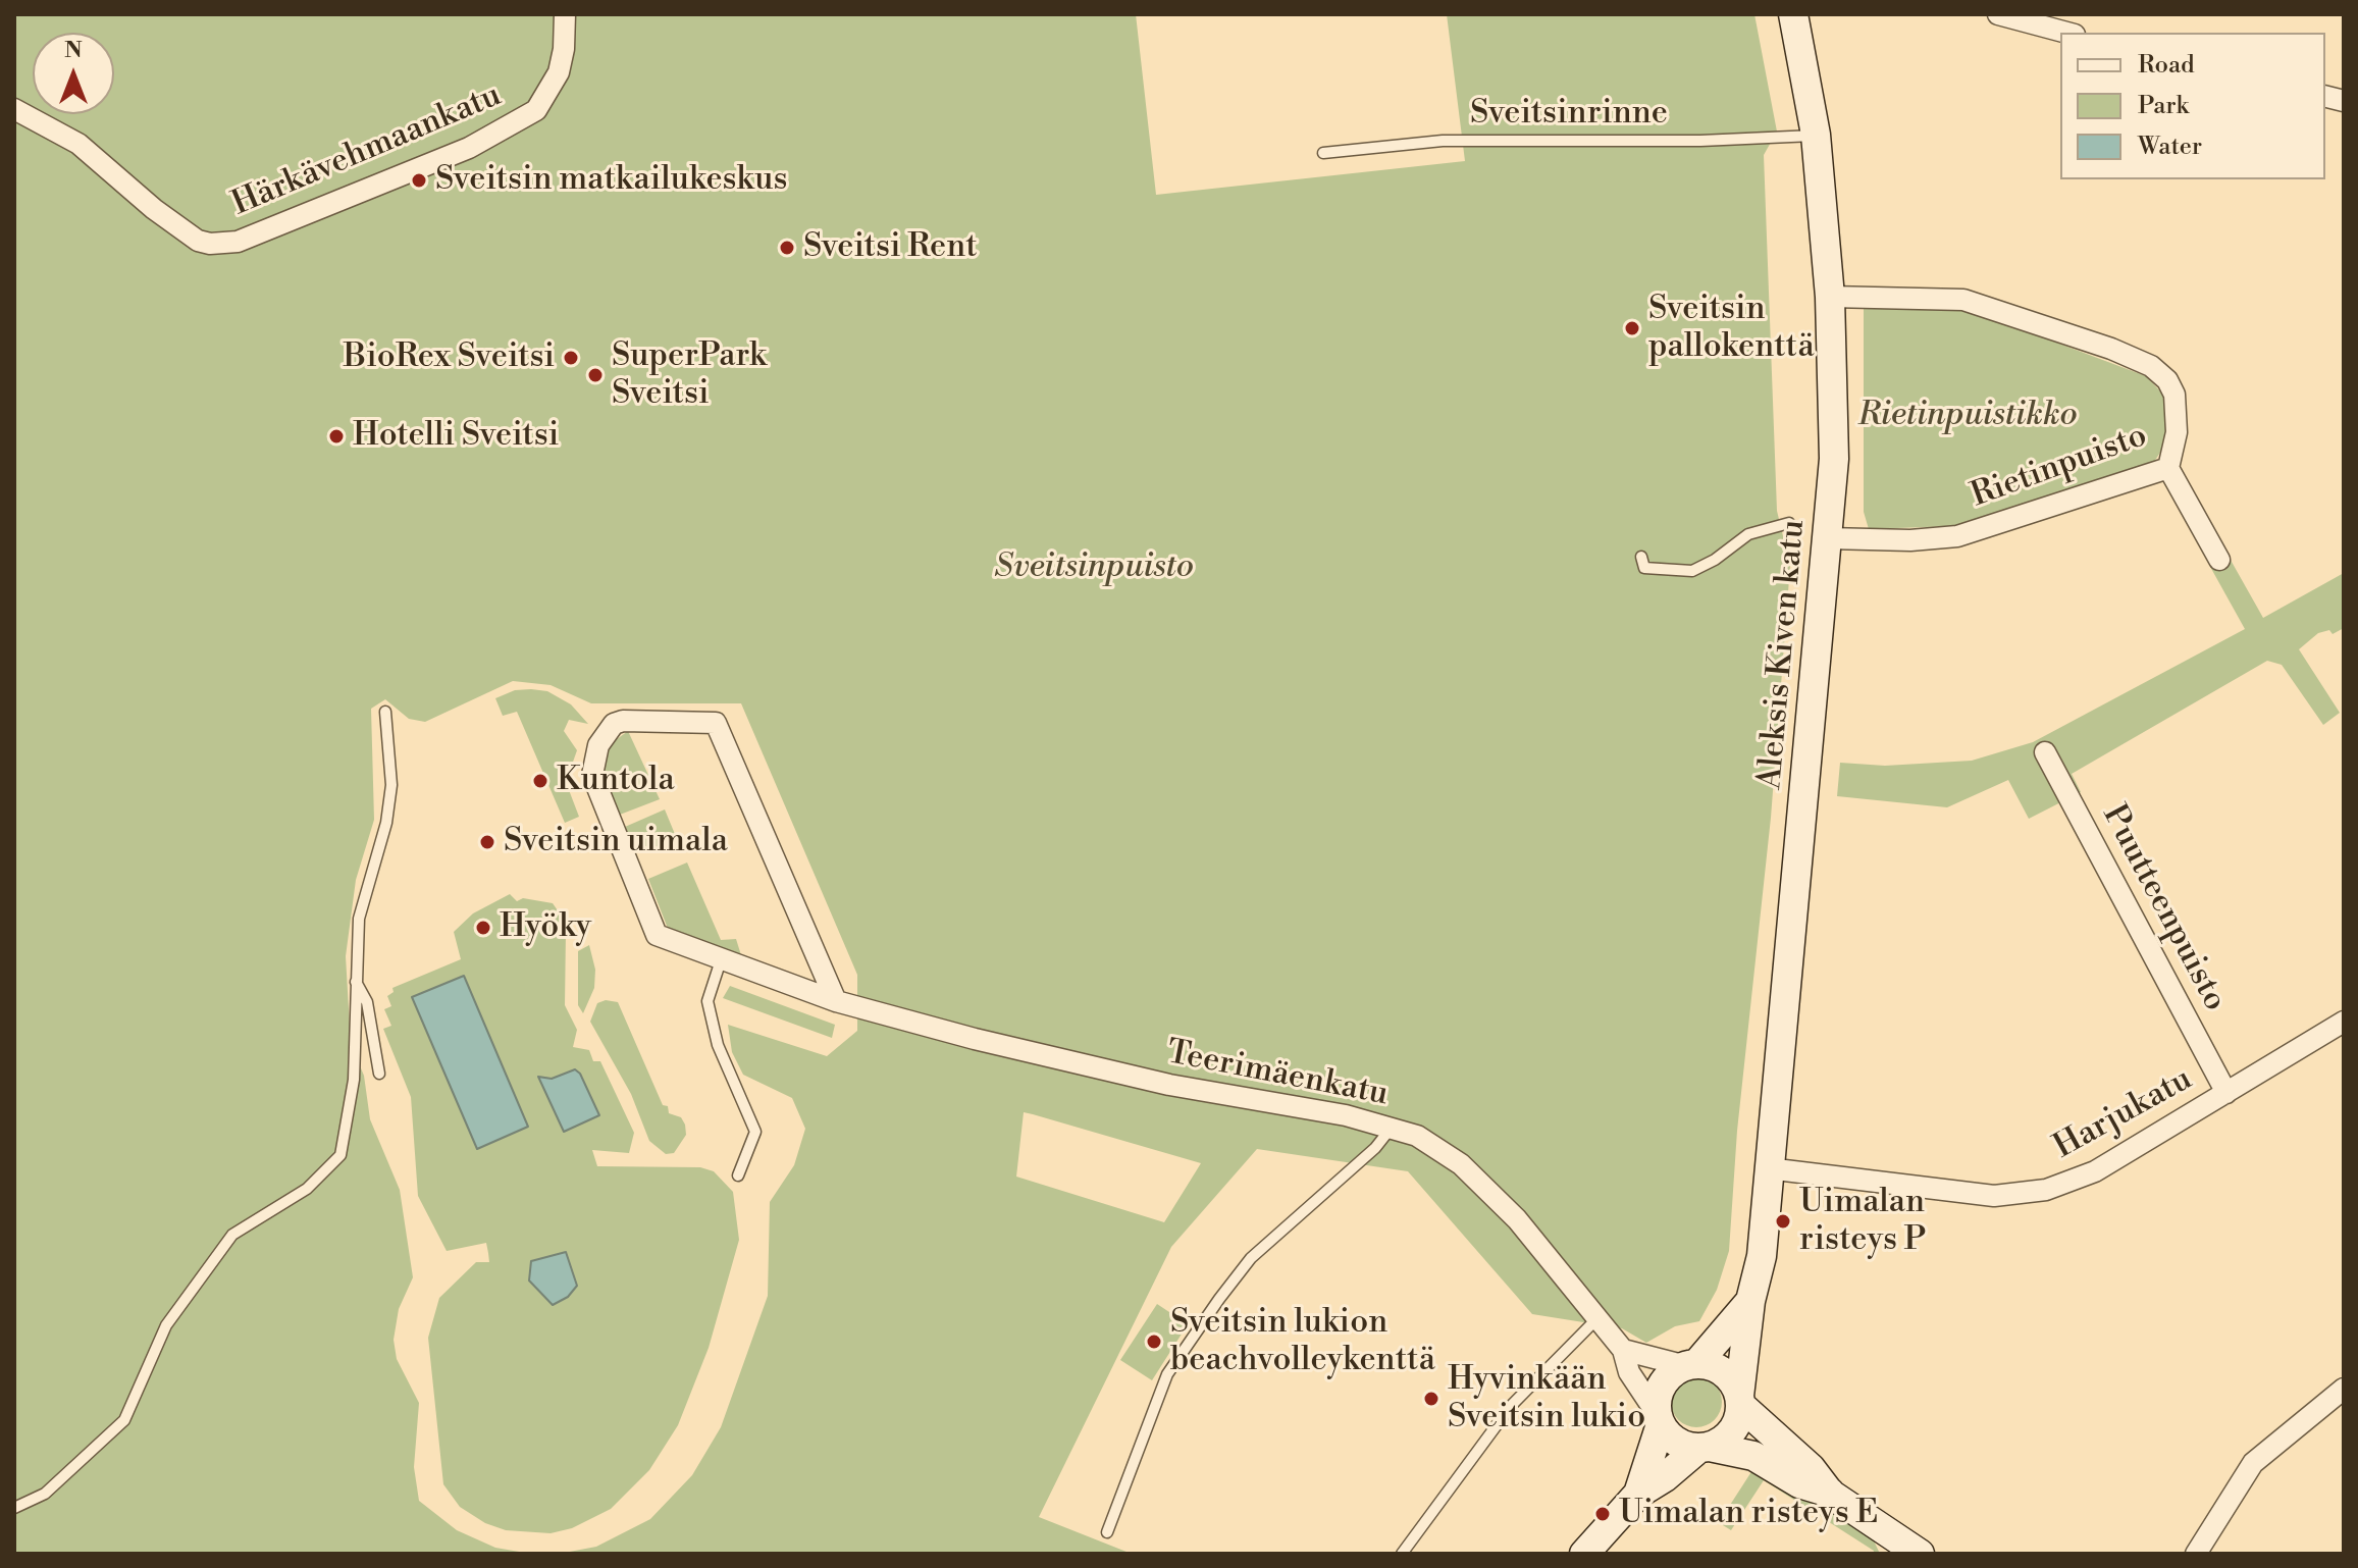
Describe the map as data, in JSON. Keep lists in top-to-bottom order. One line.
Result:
{"streets":{"street":["Härkävehmaankatu","Rietinpuisto","Aleksis Kiven katu","Puutteenpuisto","Teerimäenkatu","Harjukatu"],"lane":["Sveitsinrinne"]},"crossings":[["Sveitsinrinne","Aleksis Kiven katu"],["Rietinpuisto","Aleksis Kiven katu"],["Aleksis Kiven katu","Teerimäenkatu"],["Aleksis Kiven katu","Harjukatu"],["Puutteenpuisto","Harjukatu"]],"parks":["Rietinpuistikko","Sveitsinpuisto"],"places":["Sveitsin matkailukeskus","Sveitsi Rent","Sveitsin pallokenttä","BioRex Sveitsi","SuperPark Sveitsi","Hotelli Sveitsi","Kuntola","Sveitsin uimala","Hyöky","Uimalan risteys P","Sveitsin lukion beachvolleykenttä","Hyvinkään Sveitsin lukio","Uimalan risteys E"],"legend":["Road","Park","Water"],"north":"top"}
